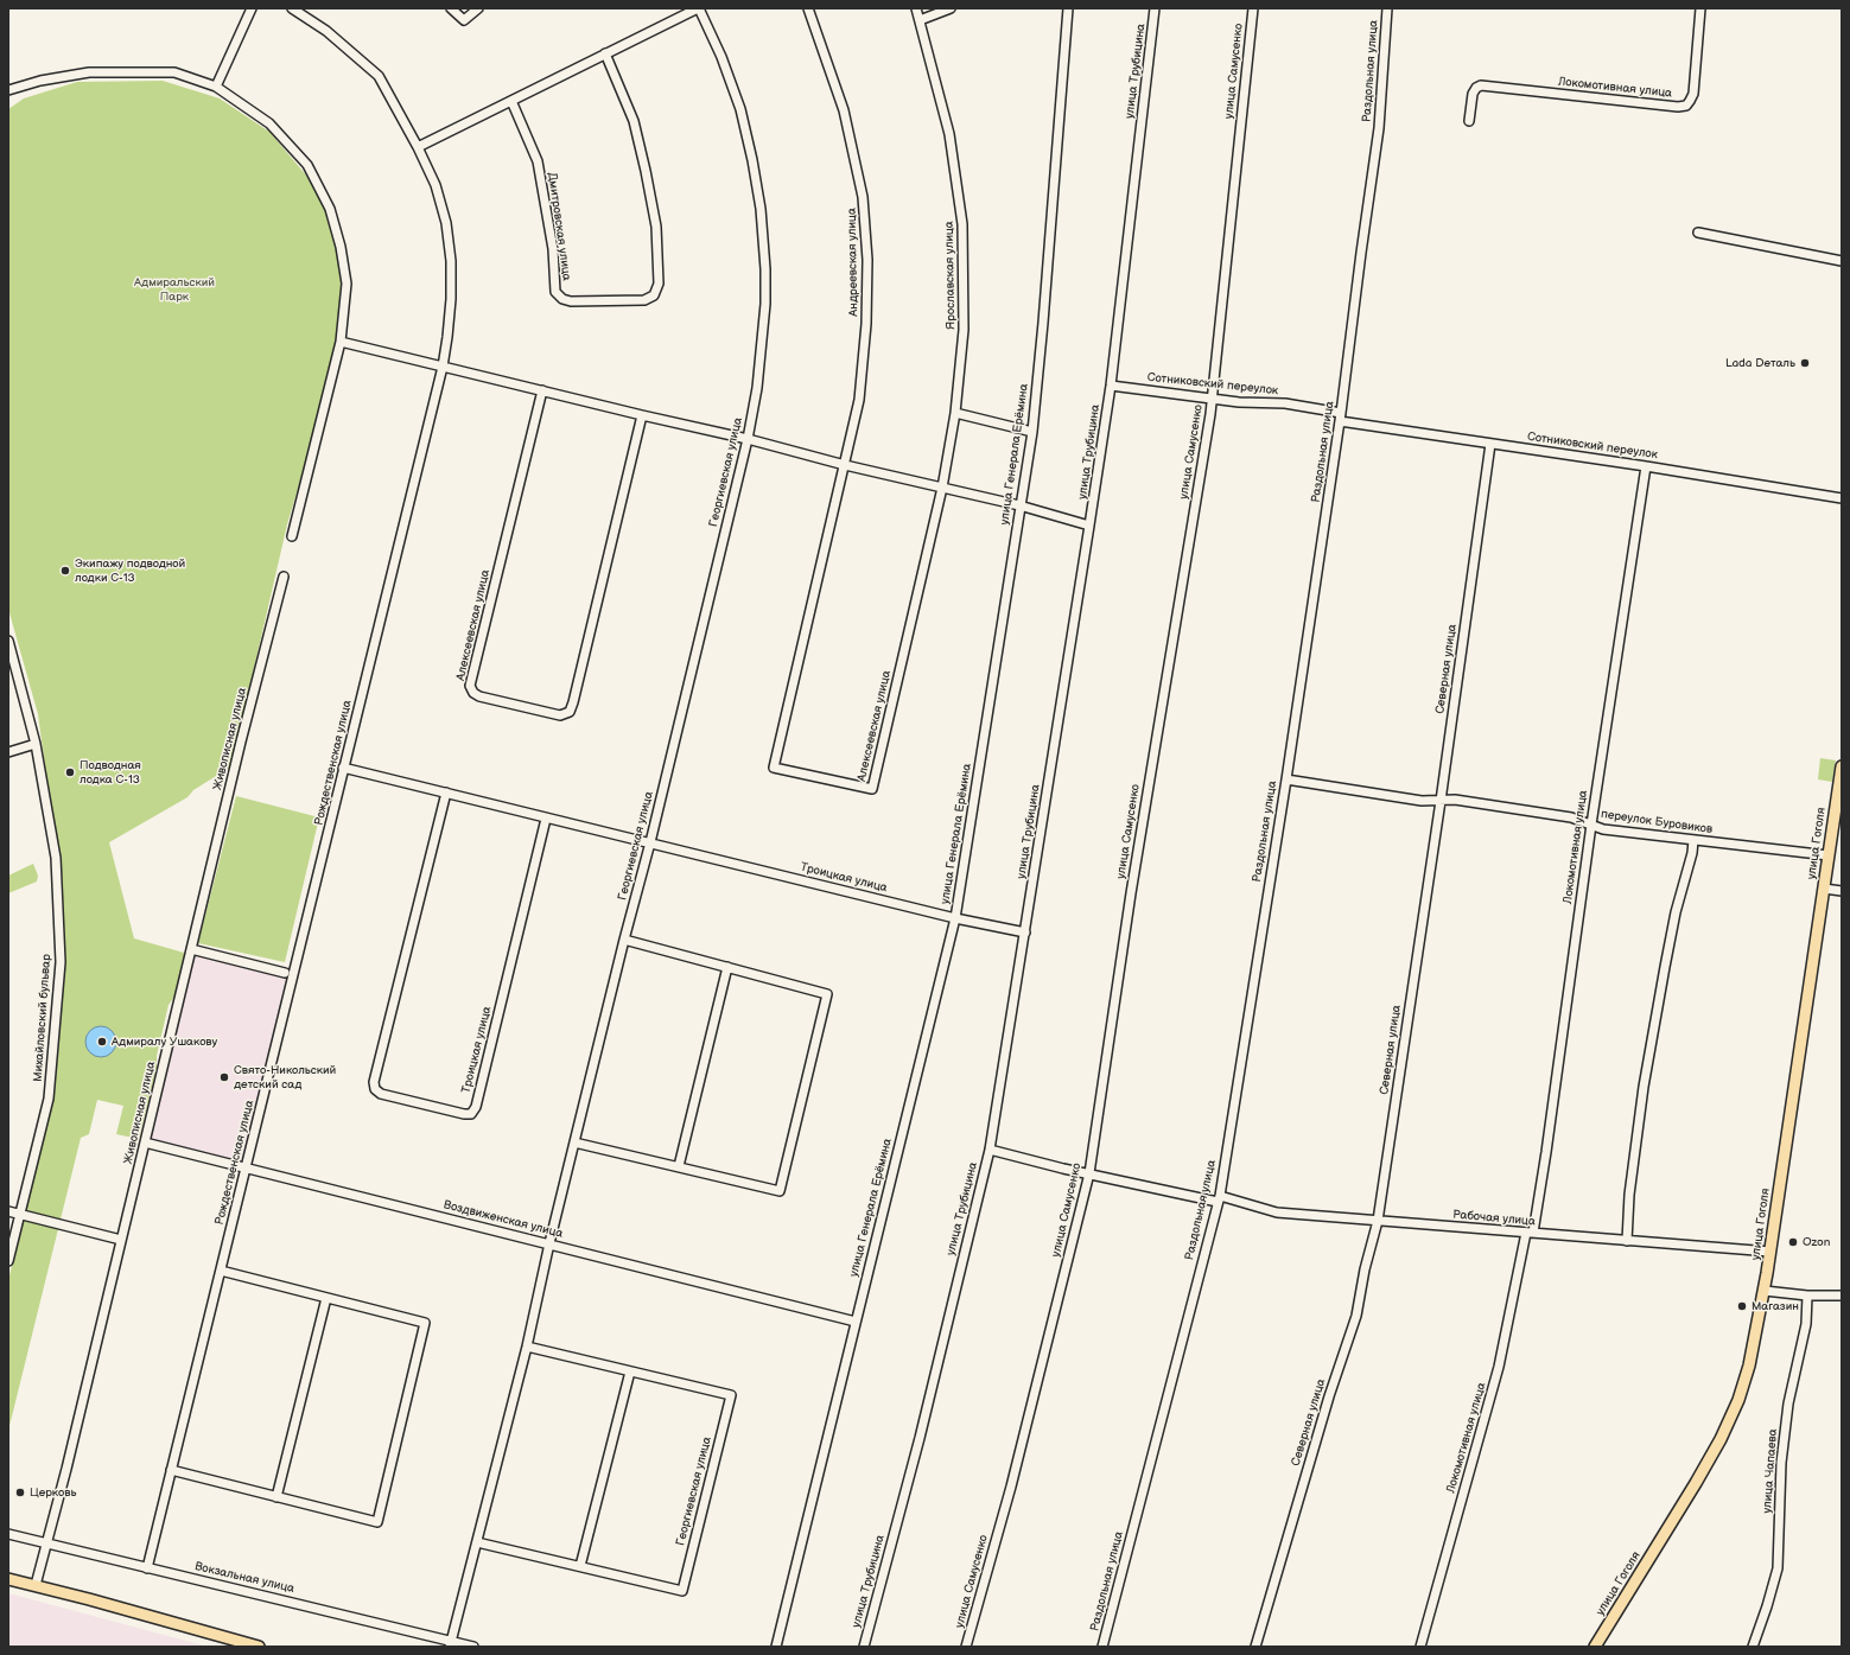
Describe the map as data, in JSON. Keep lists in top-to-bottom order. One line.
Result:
{"streets":{"main road":["улица Гоголя"],"street":["улица Трубицина","улица Самусенко","Раздольная улица","Локомотивная улица","Дмитровская улица","Андреевская улица","Ярославская улица","Сотниковский переулок","улица Генерала Ерёмина","Георгиевская улица","Алексеевская улица","Северная улица","Живописная улица","Рождественская улица","переулок Буровиков","Троицкая улица","Михайловский бульвар","Рабочая улица","Воздвиженская улица","улица Чапаева","Вокзальная улица"]},"crossings":[["улица Трубицина","Сотниковский переулок"],["улица Трубицина","Троицкая улица"],["улица Трубицина","Рабочая улица"],["улица Самусенко","Сотниковский переулок"],["улица Самусенко","Рабочая улица"],["Раздольная улица","Сотниковский переулок"],["Раздольная улица","переулок Буровиков"],["Раздольная улица","Рабочая улица"],["Локомотивная улица","Сотниковский переулок"],["Локомотивная улица","переулок Буровиков"],["Локомотивная улица","Рабочая улица"],["Андреевская улица","Алексеевская улица"],["Ярославская улица","Алексеевская улица"],["Сотниковский переулок","Северная улица"],["улица Генерала Ерёмина","Троицкая улица"],["улица Генерала Ерёмина","Воздвиженская улица"],["Георгиевская улица","Троицкая улица"],["Георгиевская улица","Воздвиженская улица"],["Георгиевская улица","Вокзальная улица"],["Северная улица","переулок Буровиков"],["Северная улица","Рабочая улица"],["Живописная улица","Воздвиженская улица"],["Живописная улица","Вокзальная улица"],["Рождественская улица","Троицкая улица"],["Рождественская улица","Воздвиженская улица"],["Рождественская улица","Вокзальная улица"],["переулок Буровиков","улица Гоголя"],["улица Гоголя","Рабочая улица"]],"parks":["Адмиральский Парк"],"places":["Lada Dеталь","Экипажу подводной лодки С-13","Подводная лодка С-13","Адмиралу Ушакову","Свято-Никольский детский сад","Ozon","Магазин","Церковь"]}
